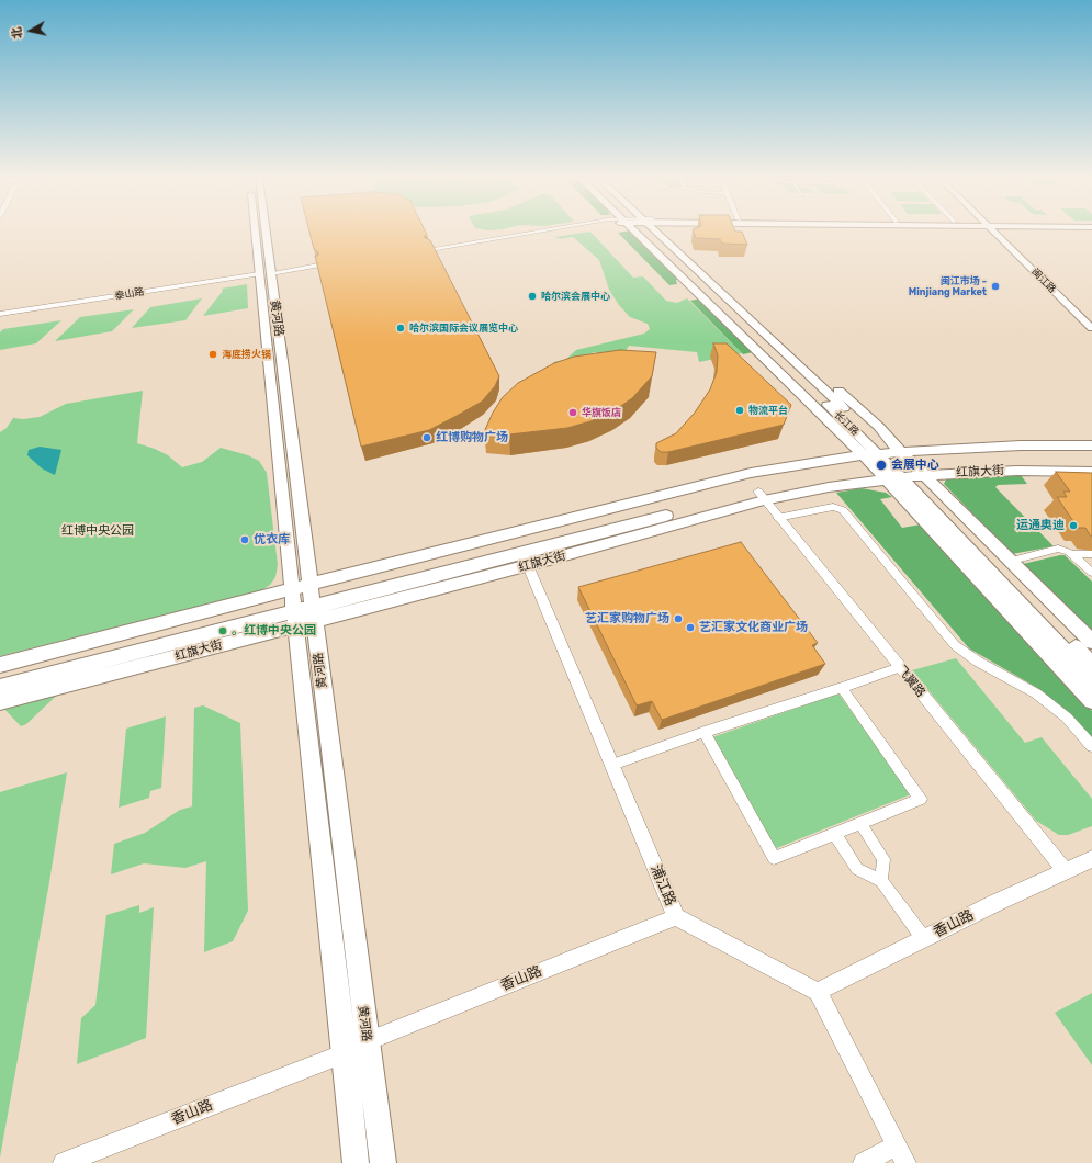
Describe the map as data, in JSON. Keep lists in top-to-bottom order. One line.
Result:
{"streets":{"main road":["闽江路","黄河路","长江路","红旗大街"],"street":["泰山路","飞翼路","浦江路","香山路"]},"crossings":[["泰山路","黄河路"],["黄河路","红旗大街"],["黄河路","香山路"],["长江路","红旗大街"],["红旗大街","飞翼路"],["红旗大街","浦江路"],["飞翼路","香山路"],["浦江路","香山路"]],"parks":["红博中央公园"],"places":["闽江市场 - Minjiang Market","哈尔滨会展中心","哈尔滨国际会议展览中心","海底捞火锅","物流平台","华旗饭店","红博购物广场","会展中心","运通奥迪","优衣库","艺汇家购物广场","艺汇家文化商业广场","。红博中央公园"],"north":"left"}
